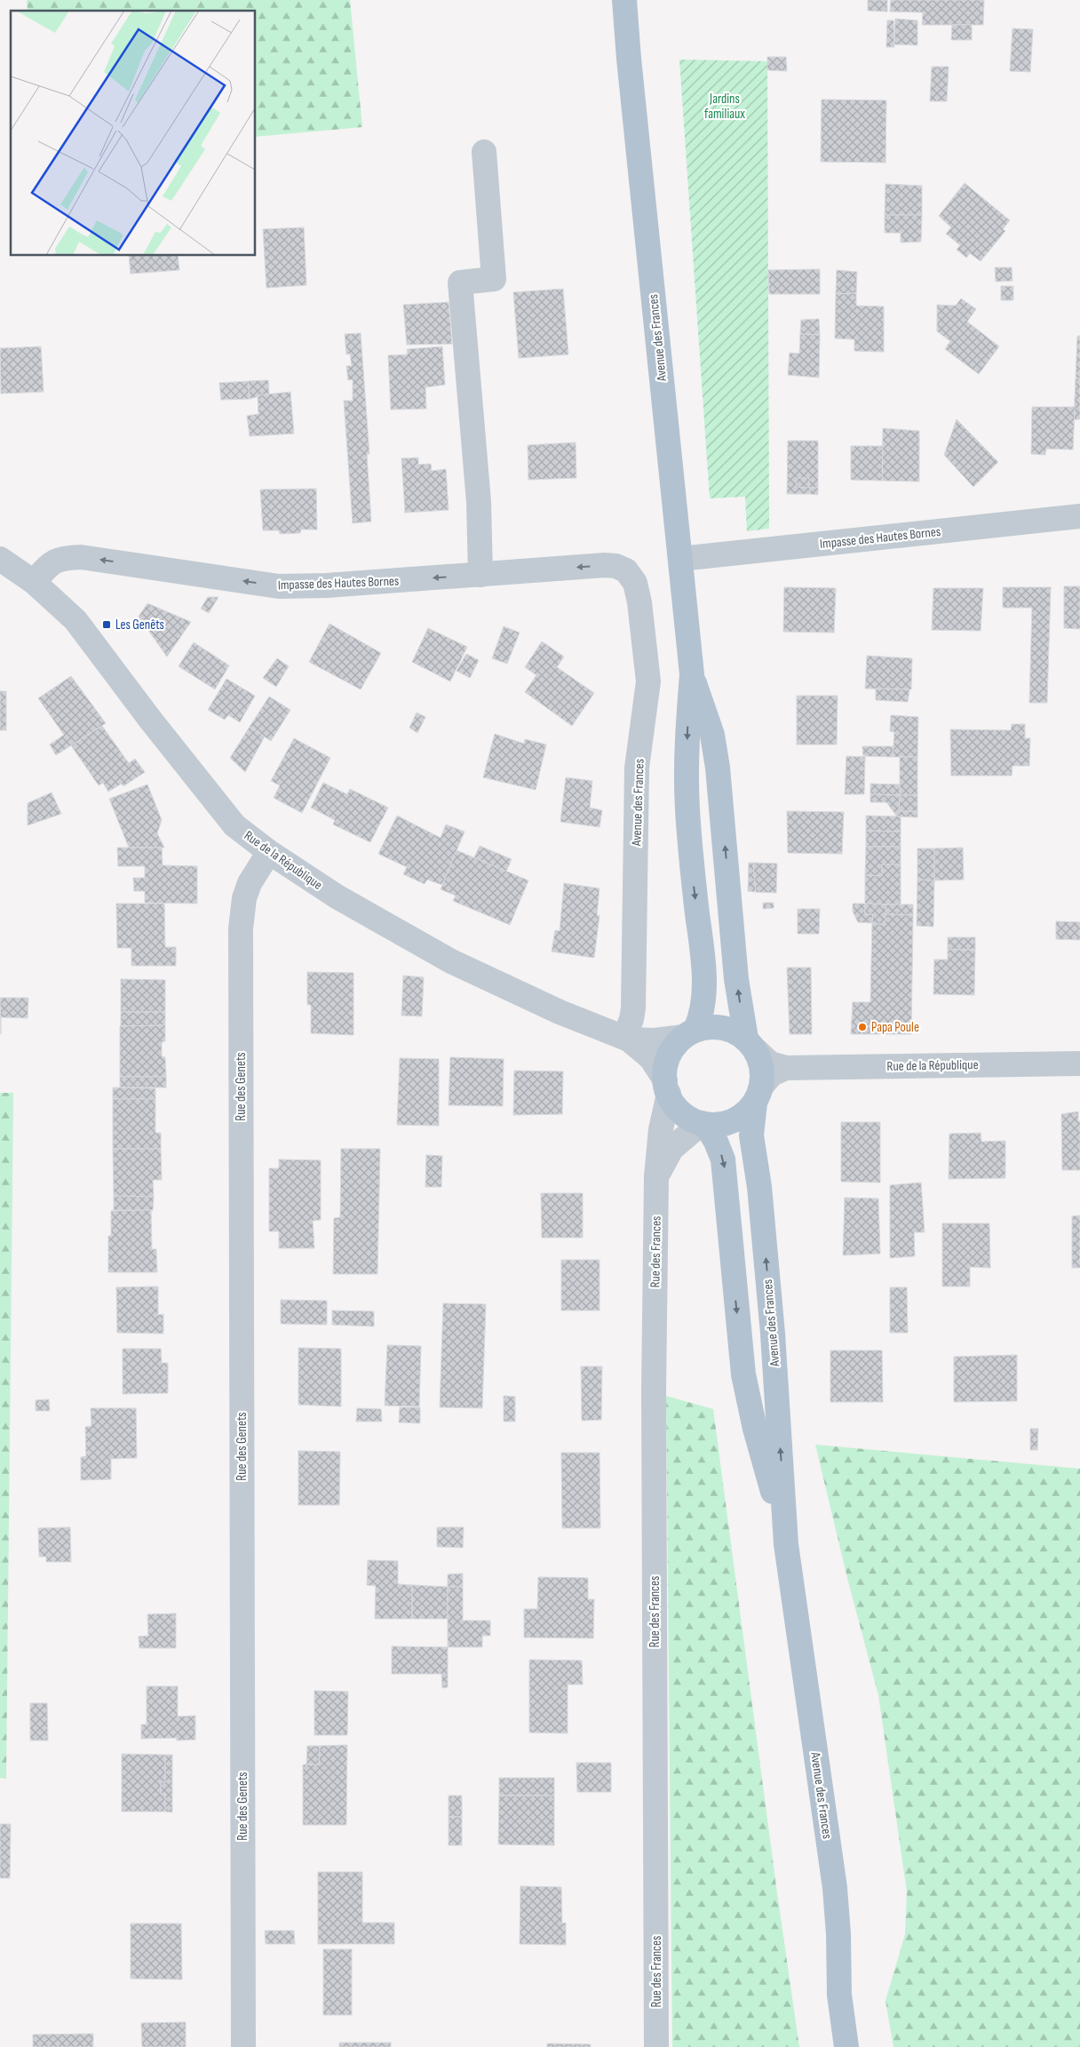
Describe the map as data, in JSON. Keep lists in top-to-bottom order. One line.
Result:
{"streets":{"main road":["Avenue des Frances"],"street":["Impasse des Hautes Bornes","Rue de la République","Rue des Genets","Rue des Frances"]},"crossings":[["Avenue des Frances","Impasse des Hautes Bornes"],["Avenue des Frances","Rue de la République"],["Avenue des Frances","Rue des Frances"],["Impasse des Hautes Bornes","Rue de la République"],["Rue de la République","Rue des Genets"],["Rue de la République","Rue des Frances"]],"one_way":["Impasse des Hautes Bornes"],"parks":["Jardins familiaux"],"places":{"transit":["Les Genêts"],"other":["Papa Poule"]}}
